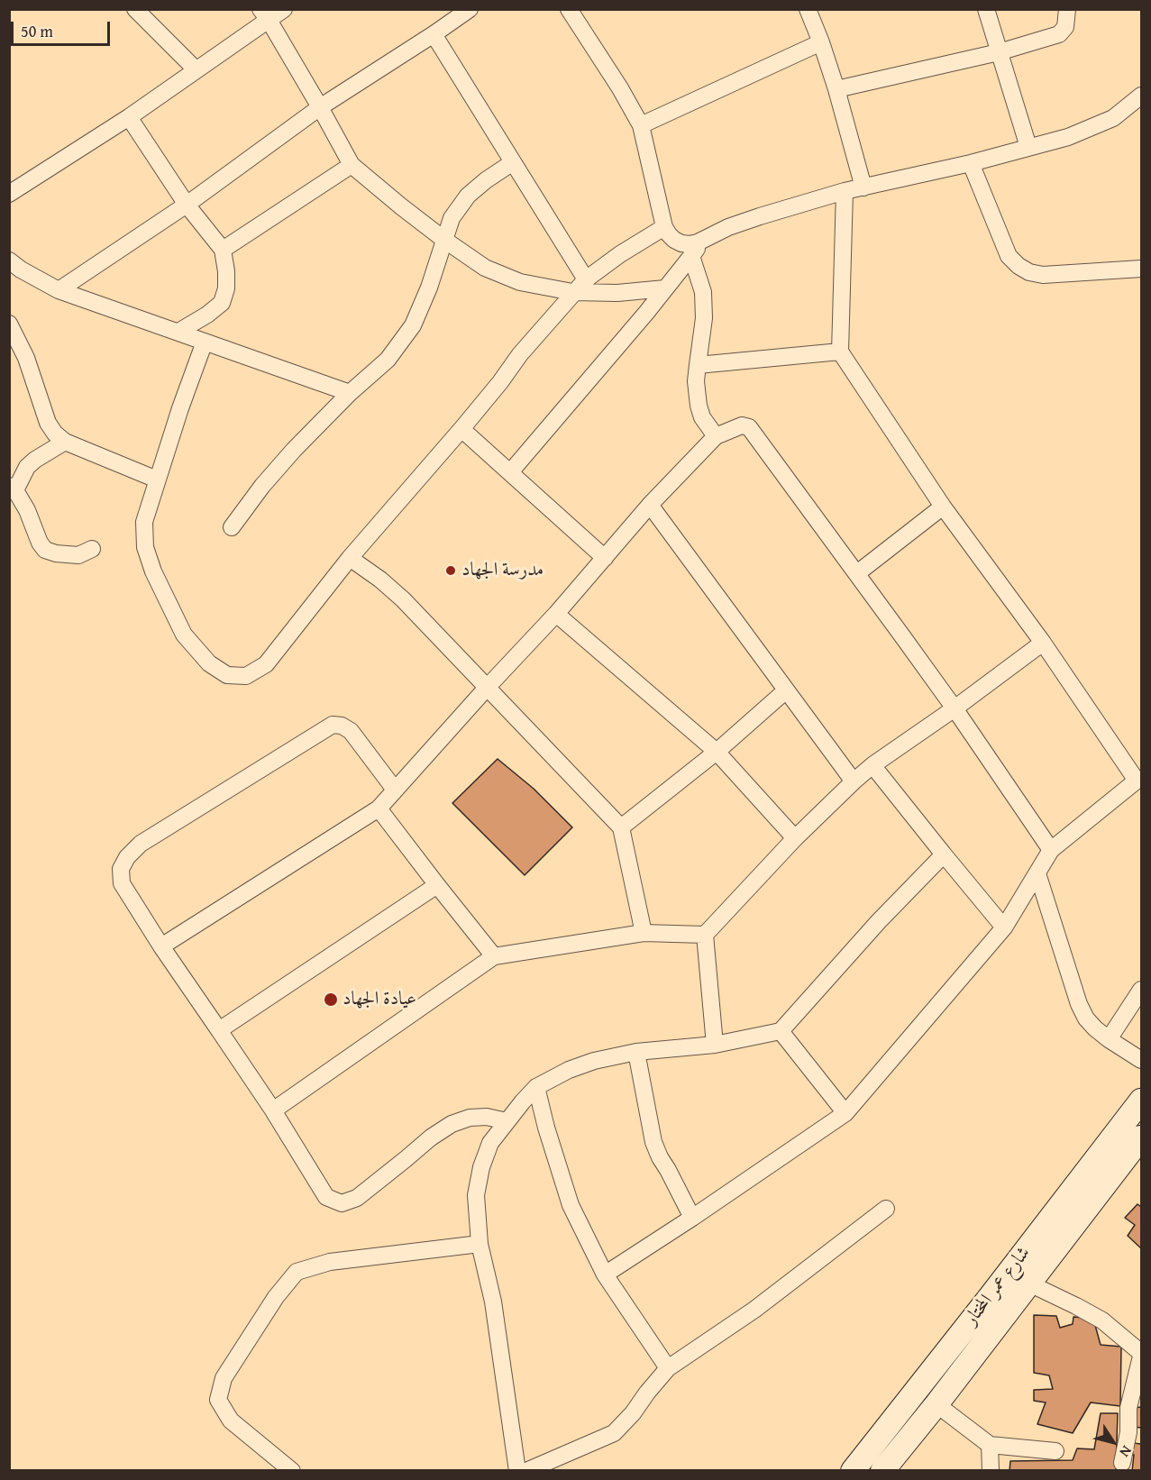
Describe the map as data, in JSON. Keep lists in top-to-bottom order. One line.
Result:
{"streets":{"street":["شارع عمر المختار"]},"places":["مدرسة الجهاد","عيادة الجهاد"],"scale_bar":"50 m","north":"bottom right"}
